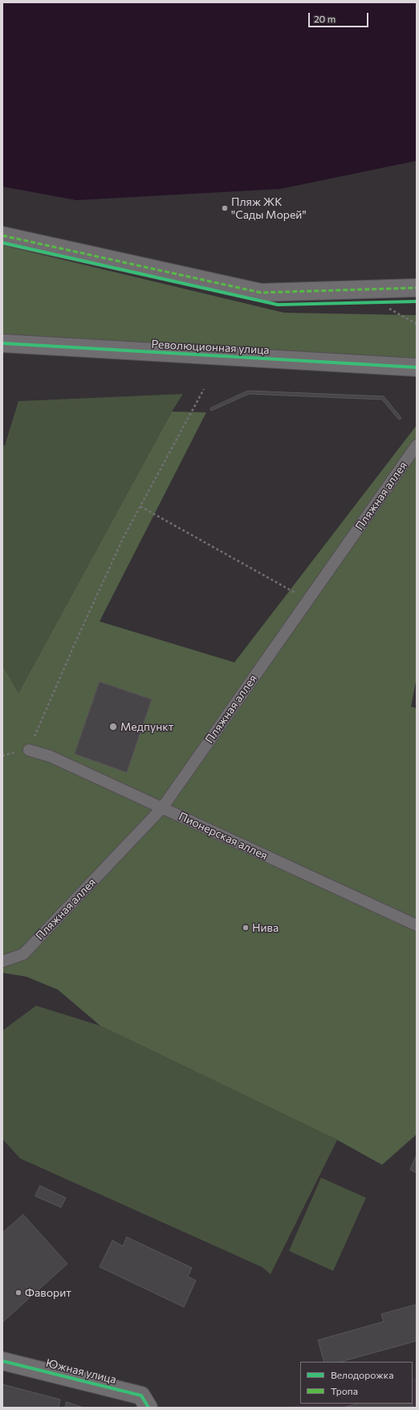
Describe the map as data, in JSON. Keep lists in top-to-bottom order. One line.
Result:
{"streets":{"street":["Революционная улица","Южная улица"],"lane":["Пляжная аллея","Пионерская аллея"]},"crossings":[["Пляжная аллея","Пионерская аллея"]],"places":["Пляж ЖК \"Сады Морей\"","Медпункт","Нива","Фаворит"],"legend":["Велодорожка","Тропа"],"scale_bar":"20 m"}
